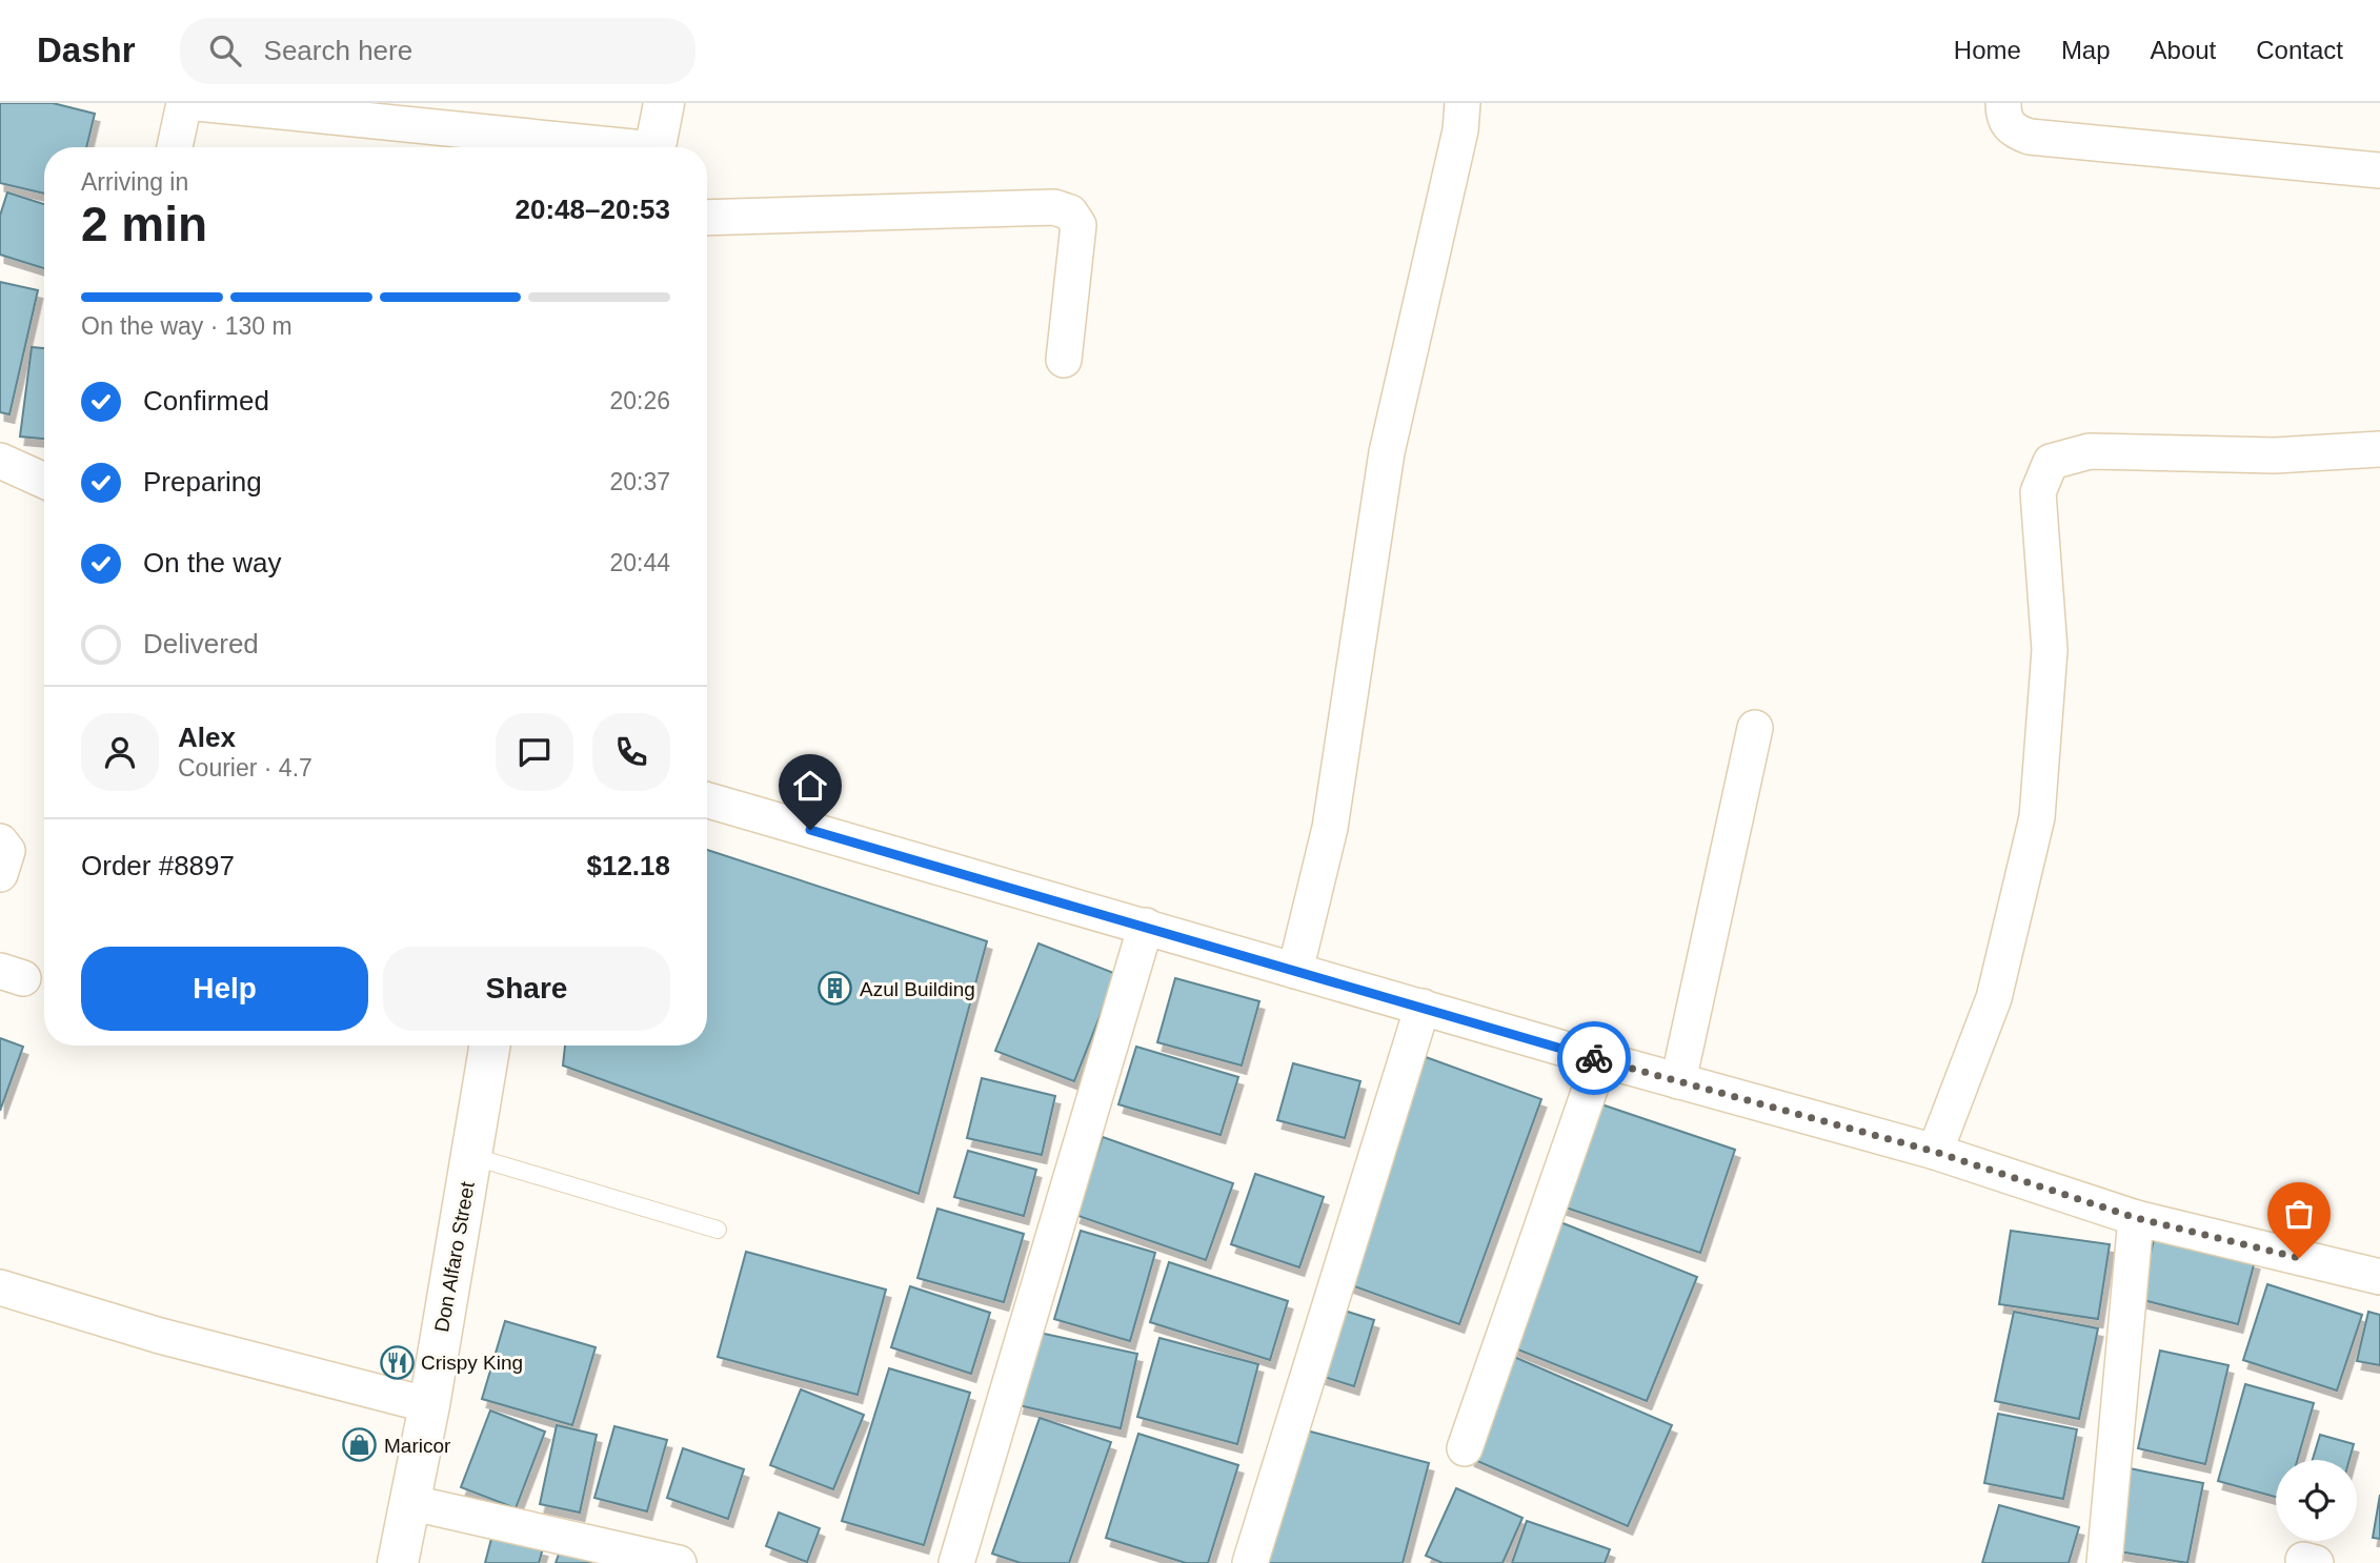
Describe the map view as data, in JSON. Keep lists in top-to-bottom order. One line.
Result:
{"streets":{"main road":["Don Alfaro Street"]},"places":{"building":["Azul Building"],"restaurant":["Crispy King"],"shop":["Maricor"]},"page":{"header":"Dashr","search":"Search here","nav":["Home","Map","About","Contact"],"heading":["2 min","Arriving in","20:48–20:53"],"panel":["Alex","Courier · 4.7","Order #8897","$12.18"],"bar":"On the way · 130 m","list":[["Confirmed","20:26"],["Preparing","20:37"],["On the way","20:44"],"Delivered"],"buttons":["Help","Share"]}}
